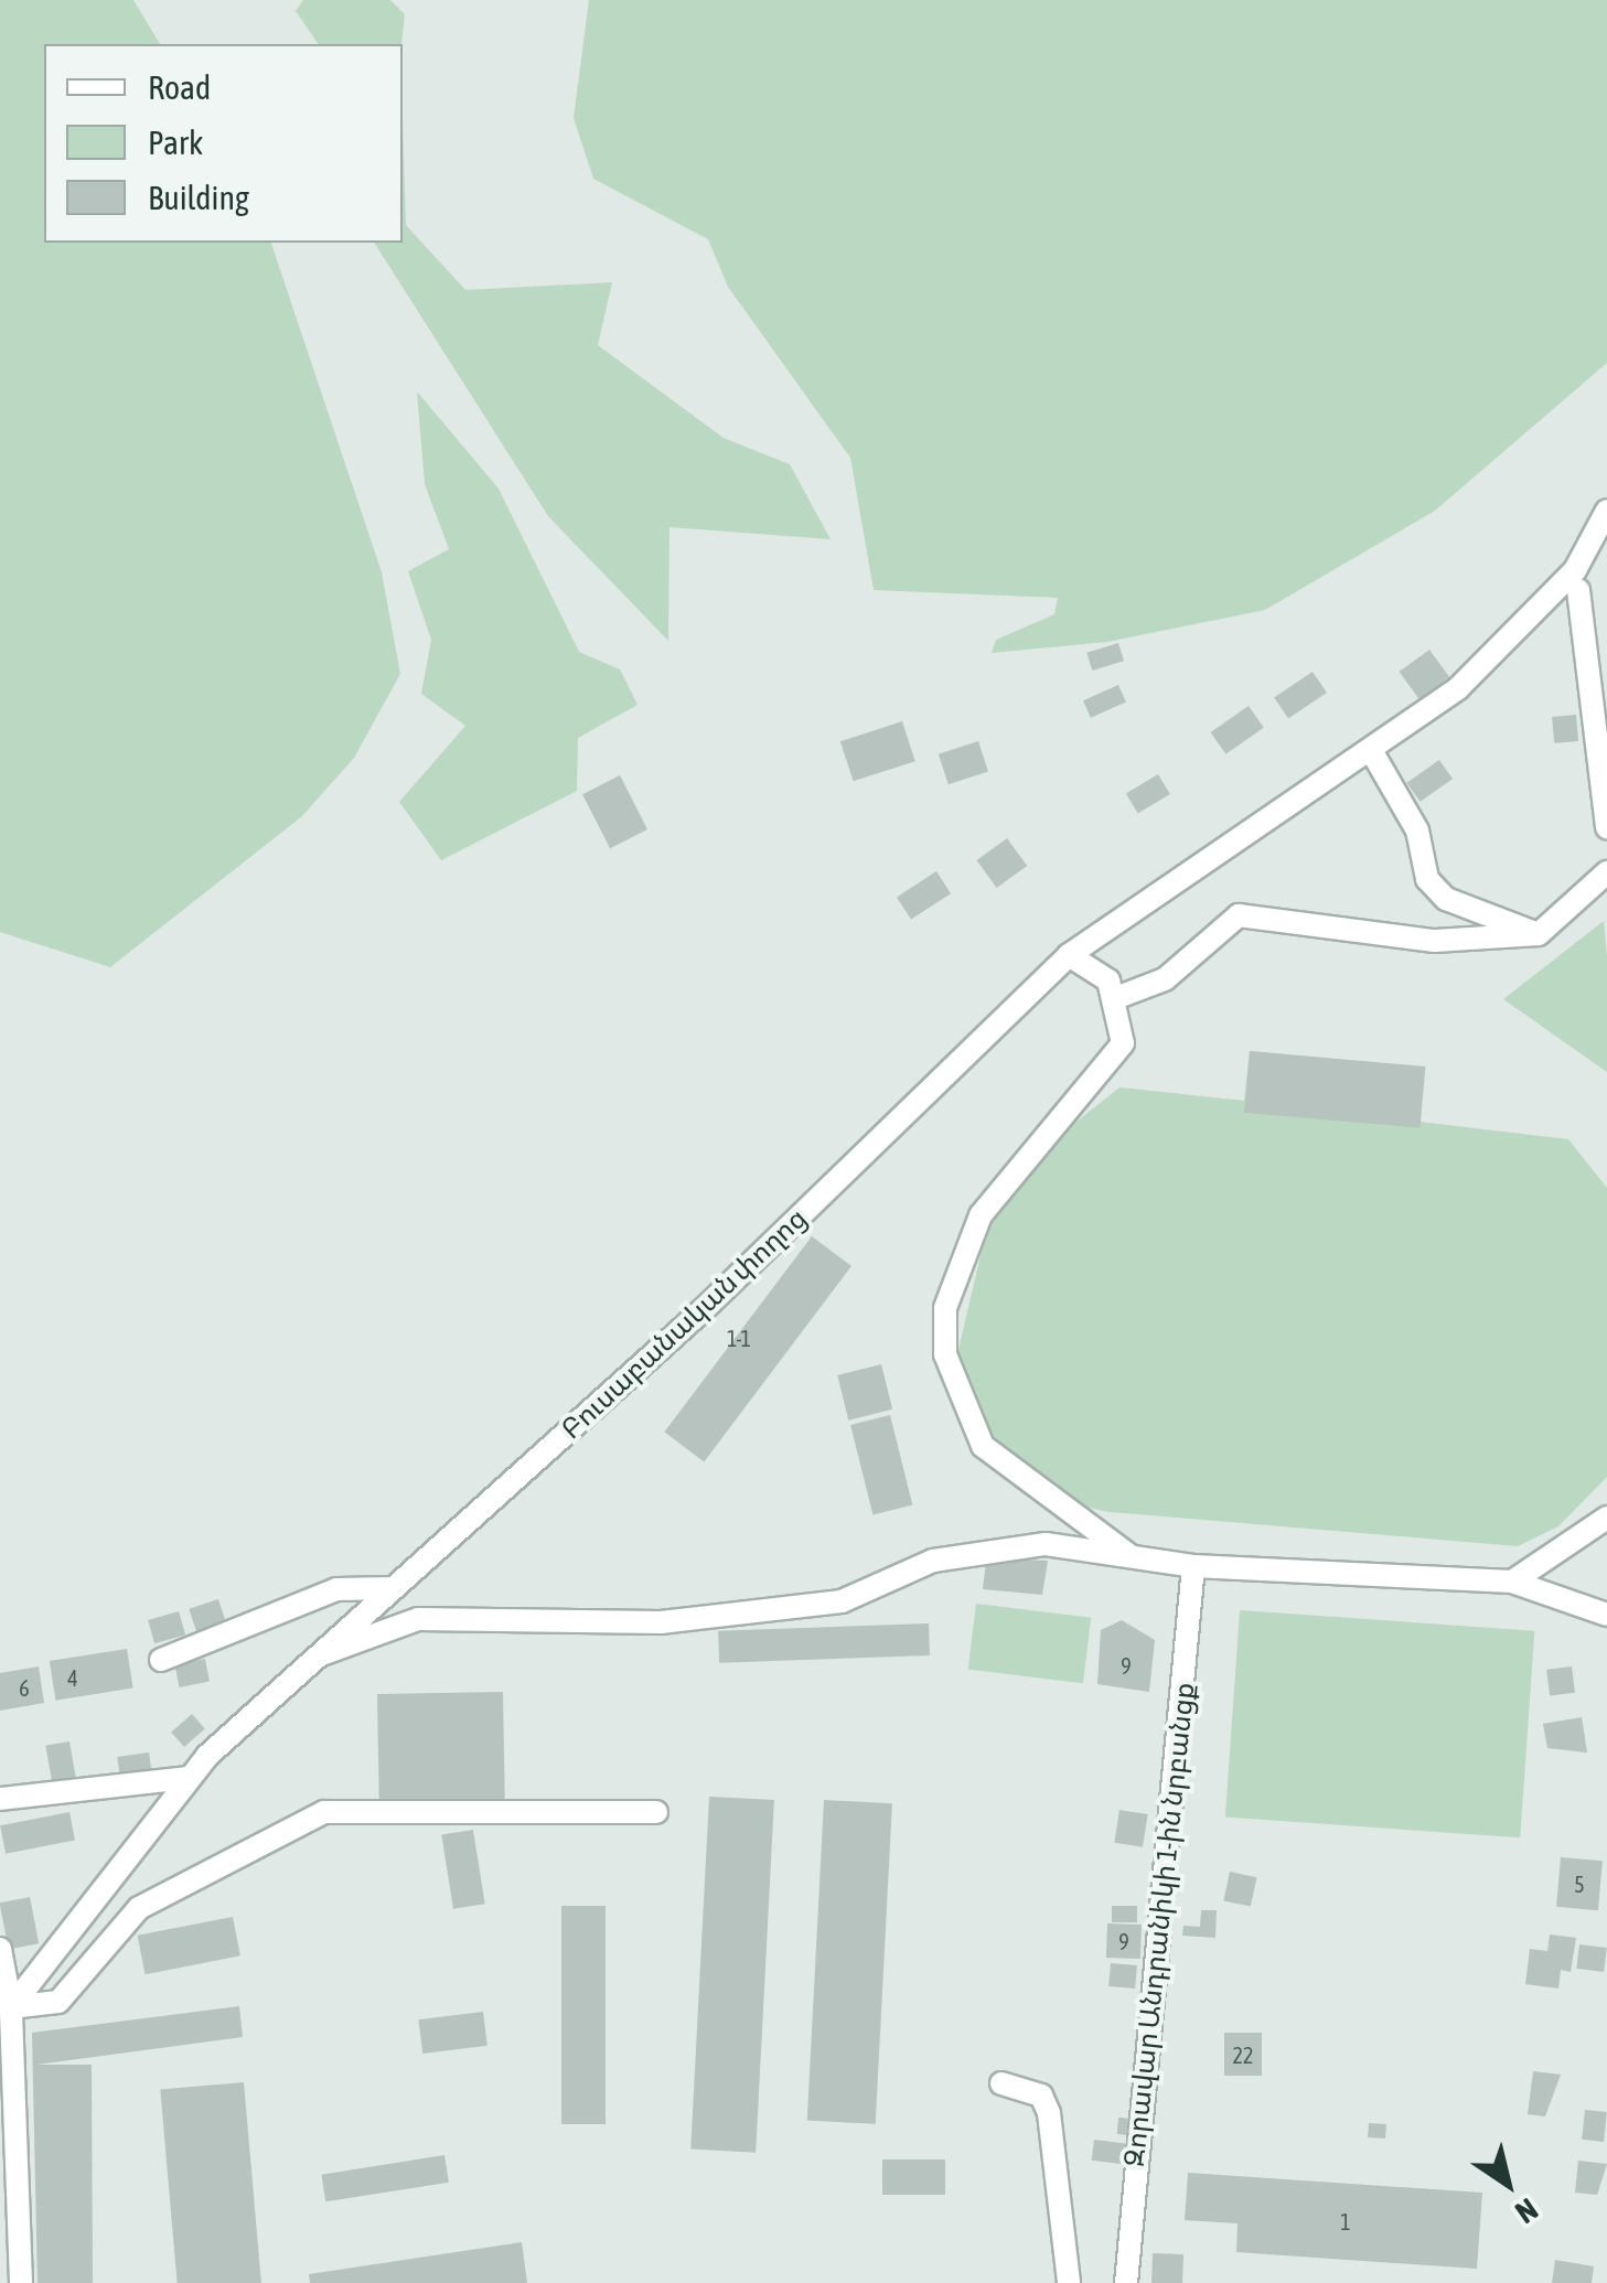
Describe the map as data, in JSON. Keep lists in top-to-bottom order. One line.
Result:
{"streets":{"street":["Բուսաբանական փողոց","Զորավար Անդրանիկի 1-ին նրբանցք"]},"house_numbers":["1-1","9","4","6","5","9","22","1"],"legend":["Road","Park","Building"],"north":"bottom right"}
